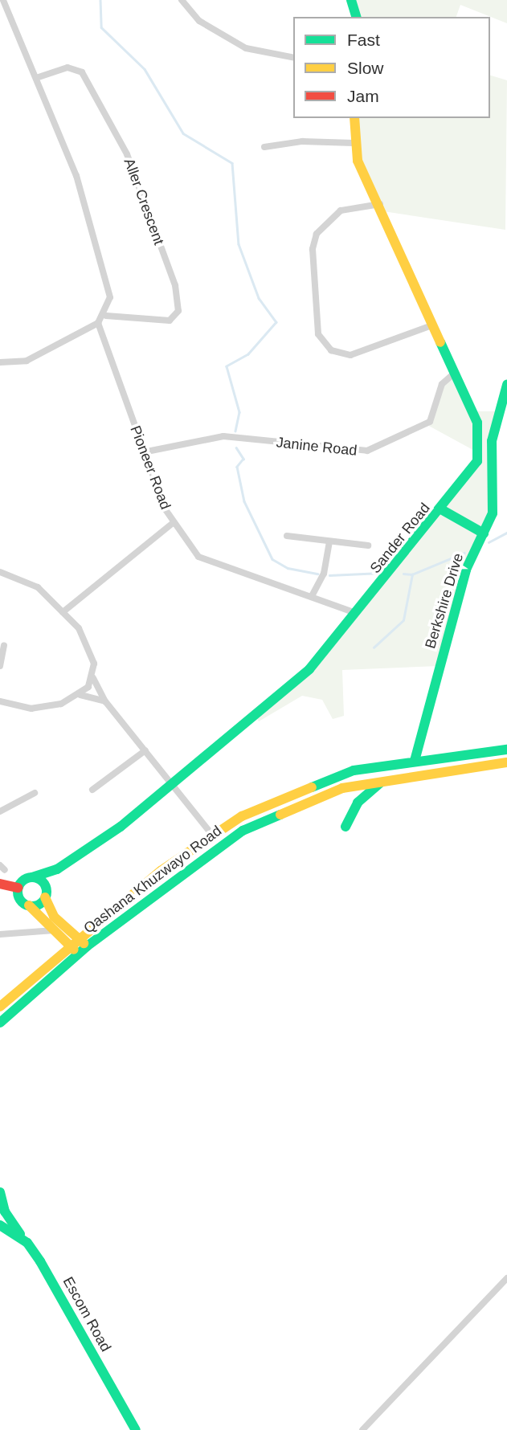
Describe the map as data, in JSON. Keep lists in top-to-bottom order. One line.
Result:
{"streets":{"main road":["Sander Road","Berkshire Drive","Qashana Khuzwayo Road","Escom Road"],"street":["Aller Crescent","Janine Road","Pioneer Road"]},"crossings":[["Janine Road","Pioneer Road"],["Janine Road","Sander Road"],["Pioneer Road","Sander Road"],["Berkshire Drive","Qashana Khuzwayo Road"]],"legend":["Fast","Slow","Jam"]}
